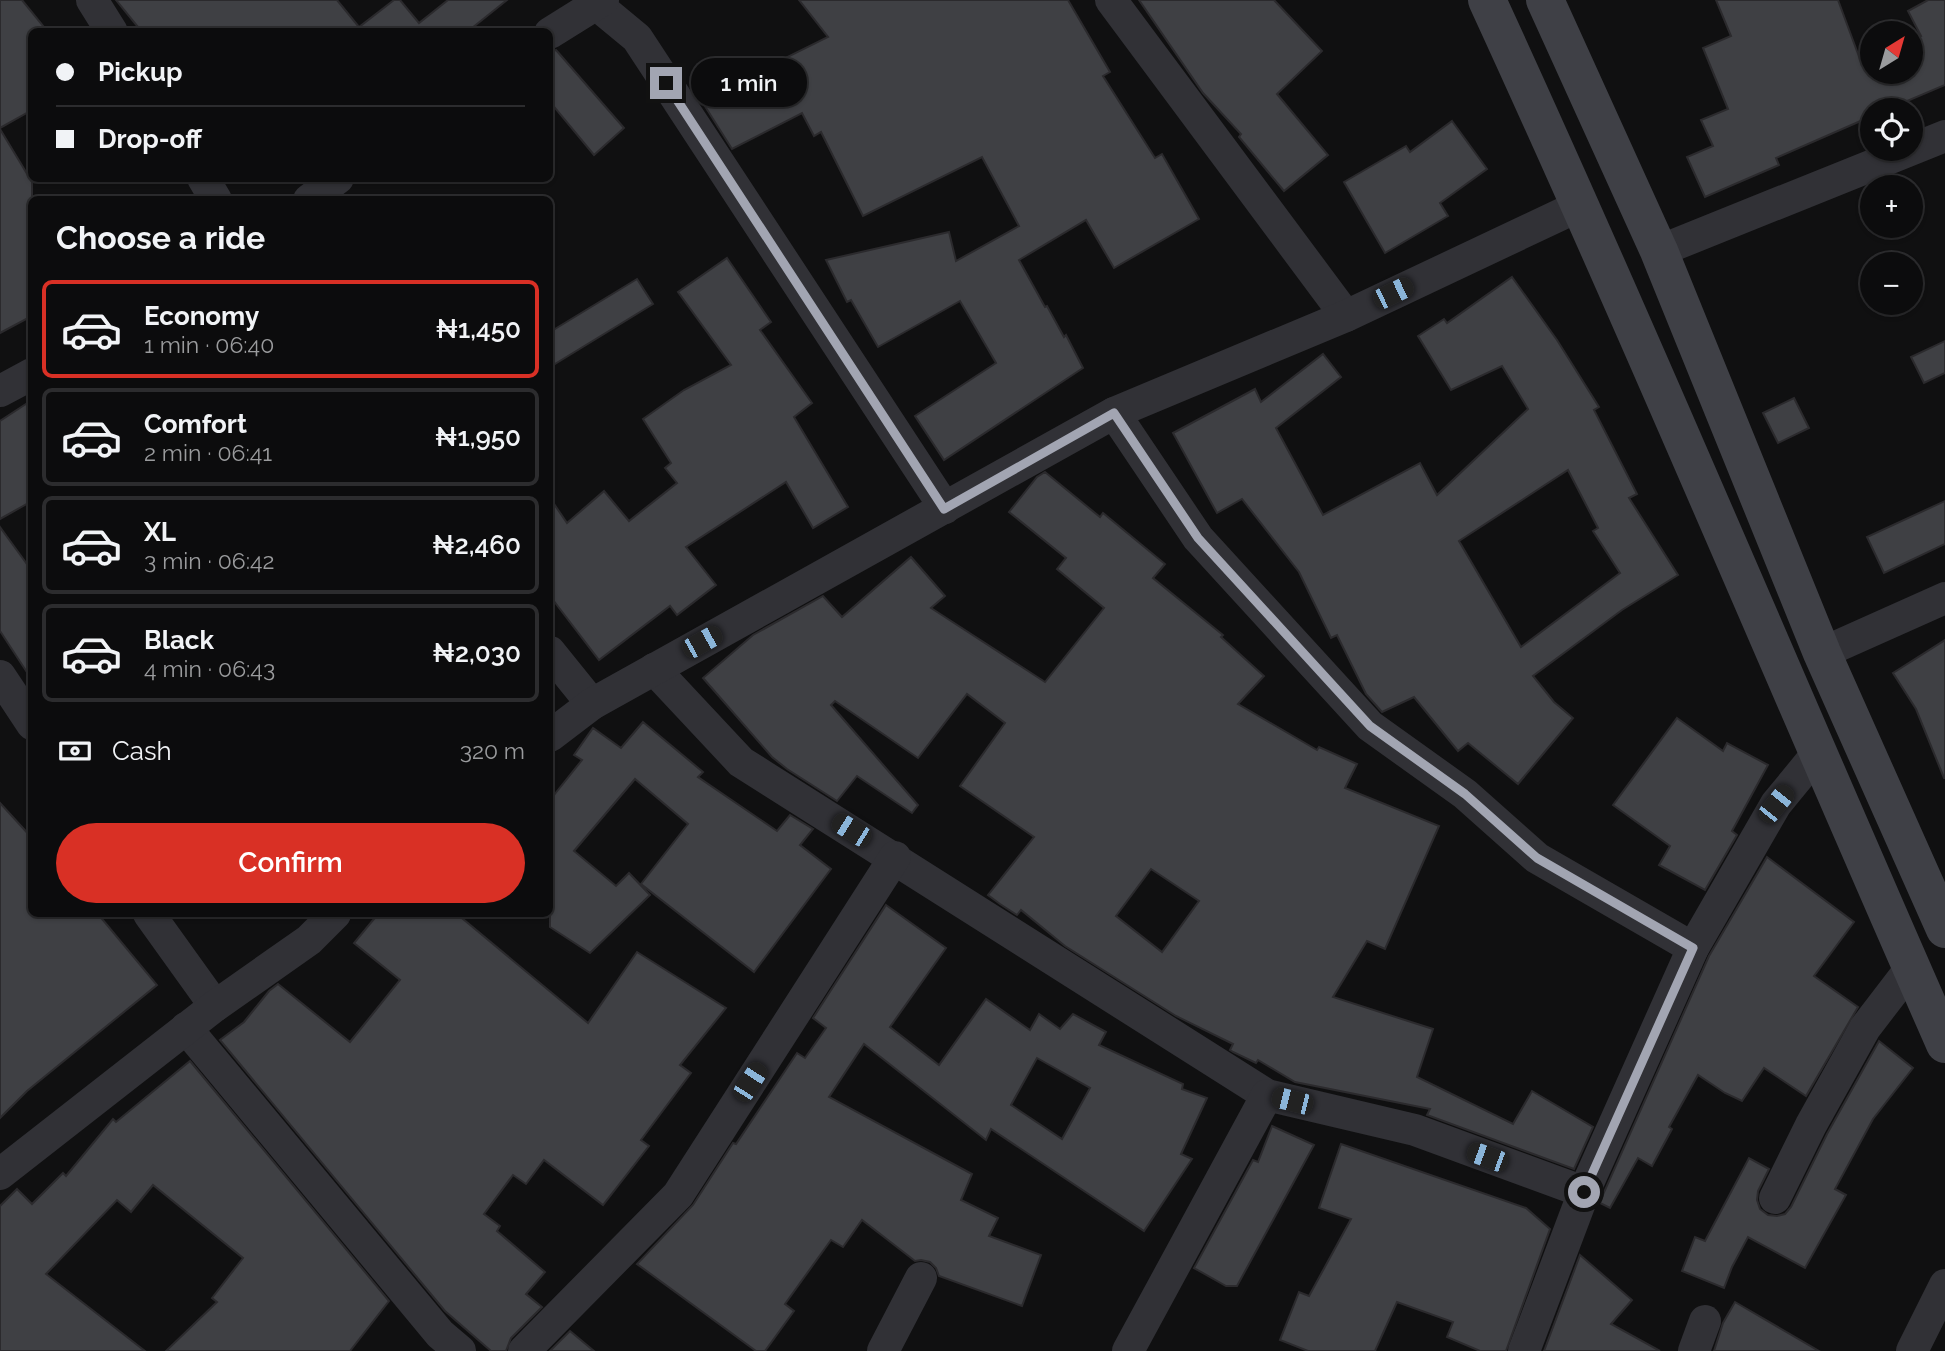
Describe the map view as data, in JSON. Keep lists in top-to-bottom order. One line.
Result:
{"north":"top right","page":{"map_buttons":["+","−"],"banner":["Pickup","Drop-off"],"bubble":"1 min","heading":"Choose a ride","list":[{"name":"Economy","note":"1 min · 06:40","value":"₦1,450"},{"name":"Comfort","note":"2 min · 06:41","value":"₦1,950"},{"name":"XL","note":"3 min · 06:42","value":"₦2,460"},{"name":"Black","note":"4 min · 06:43","value":"₦2,030"}],"pay":["Cash","320 m"],"buttons":"Confirm"}}
